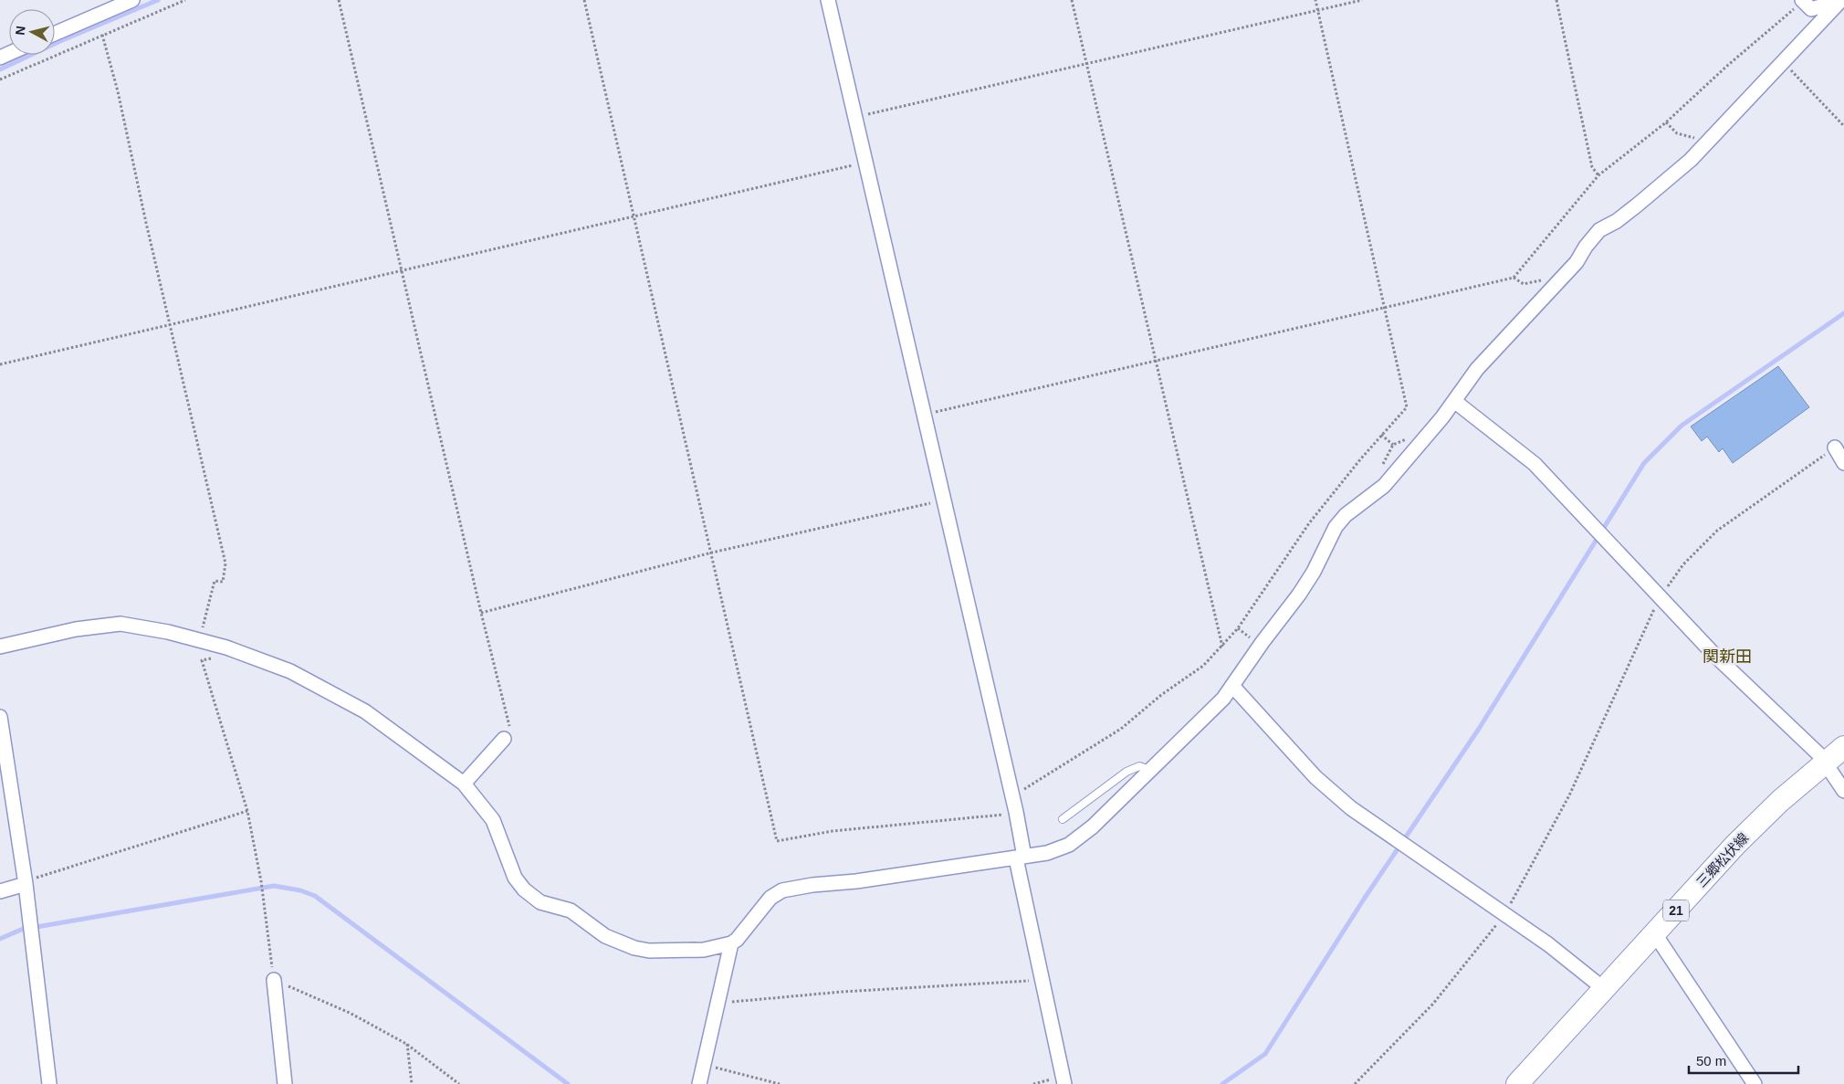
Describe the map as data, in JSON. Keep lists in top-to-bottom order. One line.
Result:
{"streets":{"main road":["三郷松伏線","21"]},"districts":["関新田"],"scale_bar":"50 m","north":"left"}
